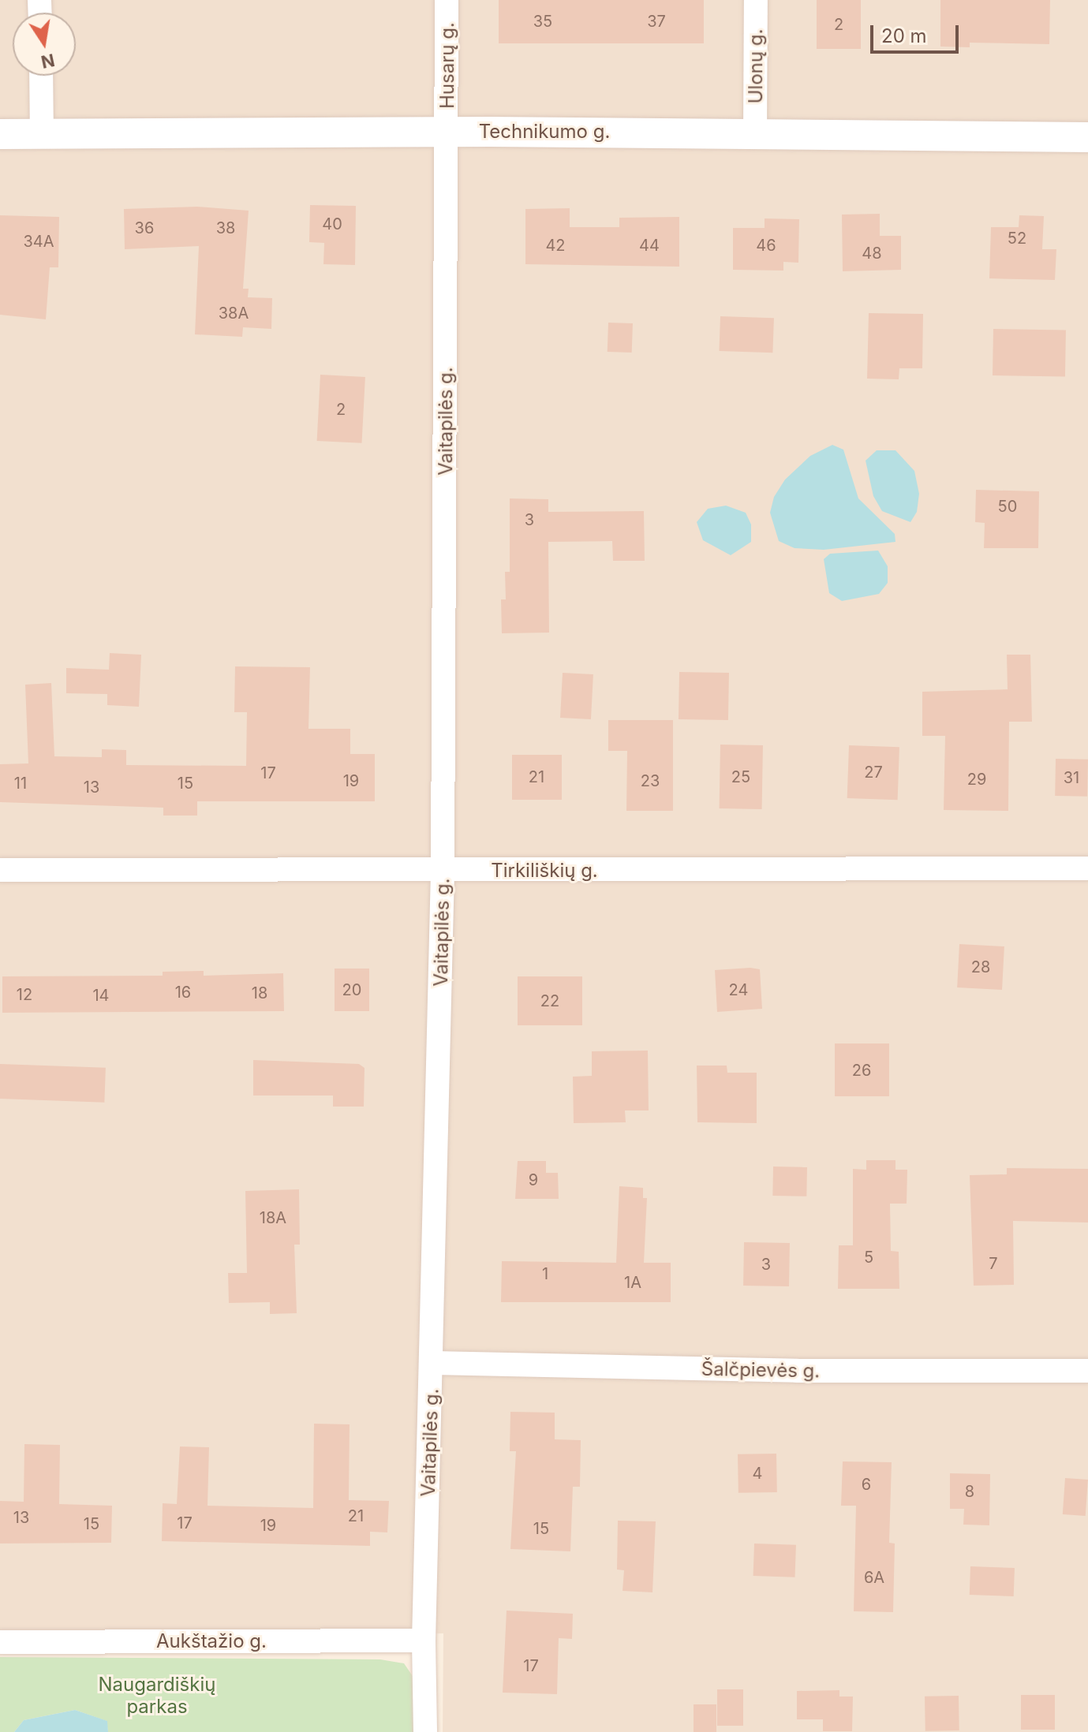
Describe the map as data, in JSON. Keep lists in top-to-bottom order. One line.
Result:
{"streets":{"street":["Husarų g.","Ulonų g.","Technikumo g.","Vaitapilės g.","Tirkiliškių g.","Šalčpievės g.","Aukštažio g."]},"crossings":[["Husarų g.","Technikumo g."],["Husarų g.","Vaitapilės g."],["Ulonų g.","Technikumo g."],["Technikumo g.","Vaitapilės g."],["Vaitapilės g.","Tirkiliškių g."],["Vaitapilės g.","Šalčpievės g."],["Vaitapilės g.","Aukštažio g."]],"parks":["Naugardiškių parkas"],"house_numbers":["35","37","2","40","36","38","52","34A","42","44","46","48","38A","2","50","3","27","17","21","25","31","29","19","23","11","15","13","28","20","24","16","18","12","14","22","26","9","18A","5","7","3","1","1A","4","6","8","21","13","17","15","19","15","6A","17"],"scale_bar":"20 m","north":"bottom"}
